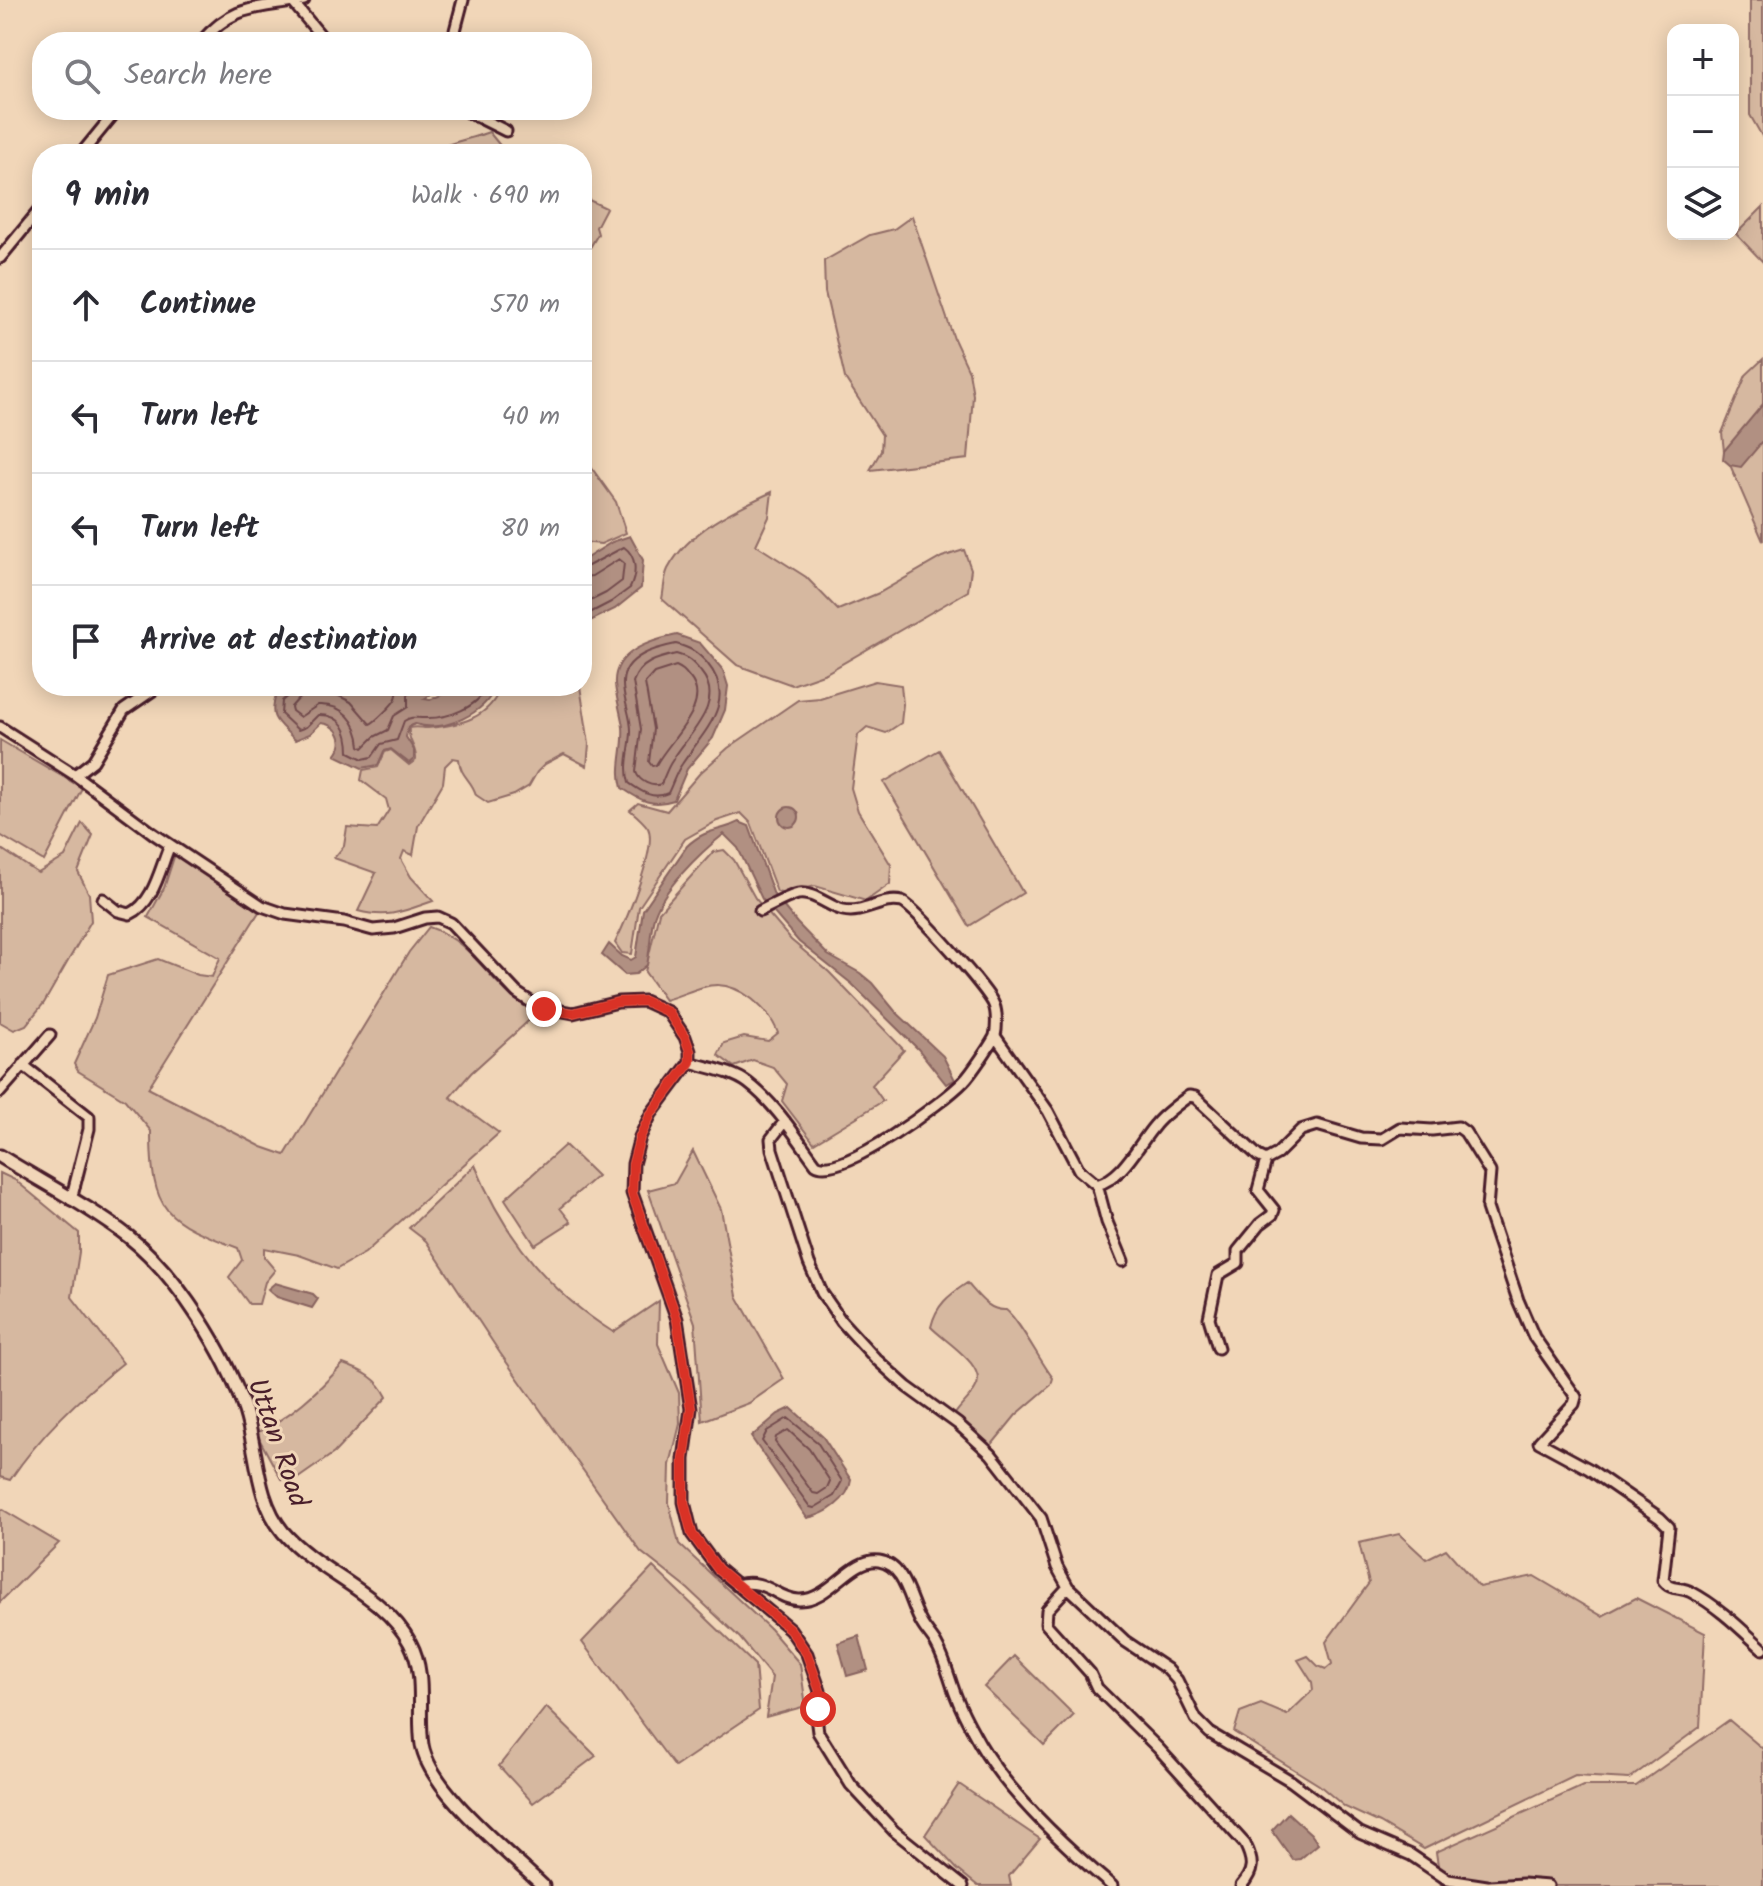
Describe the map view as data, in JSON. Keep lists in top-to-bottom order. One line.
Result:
{"streets":{"main road":["Uttan Road"]},"page":{"map_buttons":["+","−"],"search":"Search here","heading":["9 min","Walk · 690 m"],"list":[["Continue","570 m"],["Turn left","40 m"],["Turn left","80 m"],"Arrive at destination"]}}
